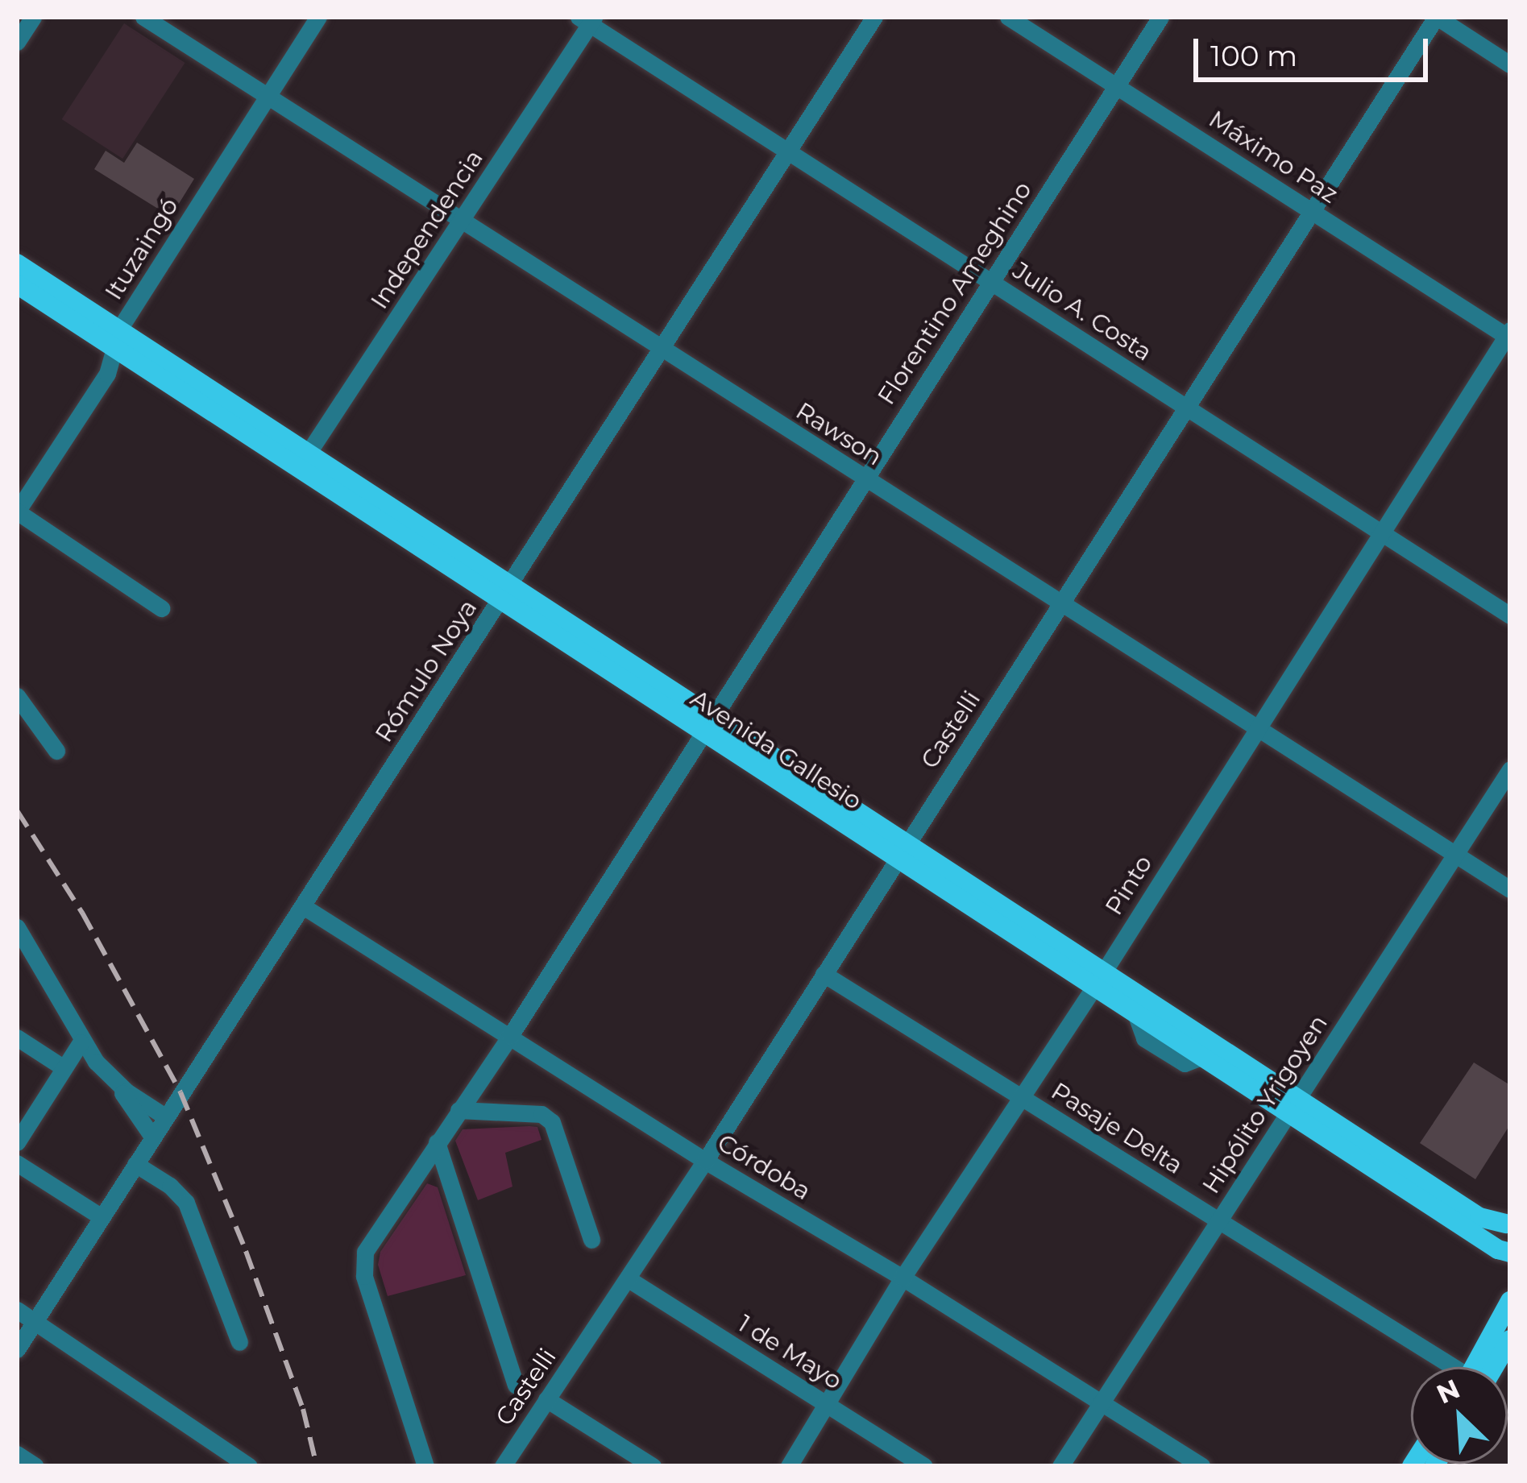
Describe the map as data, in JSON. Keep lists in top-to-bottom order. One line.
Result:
{"streets":{"main road":["Avenida Gallesio"],"street":["Máximo Paz","Independencia","Ituzaingó","Florentino Ameghino","Julio A. Costa","Rawson","Rómulo Noya","Castelli","Pinto","Hipólito Yrigoyen","Pasaje Delta","Córdoba","1 de Mayo"]},"crossings":[["Máximo Paz","Florentino Ameghino"],["Máximo Paz","Castelli"],["Máximo Paz","Pinto"],["Independencia","Julio A. Costa"],["Independencia","Rawson"],["Independencia","Avenida Gallesio"],["Ituzaingó","Rawson"],["Ituzaingó","Avenida Gallesio"],["Florentino Ameghino","Julio A. Costa"],["Florentino Ameghino","Rawson"],["Florentino Ameghino","Avenida Gallesio"],["Florentino Ameghino","Córdoba"],["Julio A. Costa","Rómulo Noya"],["Julio A. Costa","Castelli"],["Julio A. Costa","Pinto"],["Rawson","Rómulo Noya"],["Rawson","Castelli"],["Rawson","Pinto"],["Rawson","Hipólito Yrigoyen"],["Rómulo Noya","Avenida Gallesio"],["Rómulo Noya","Córdoba"],["Castelli","Avenida Gallesio"],["Castelli","Pasaje Delta"],["Castelli","Córdoba"],["Castelli","1 de Mayo"],["Avenida Gallesio","Pinto"],["Avenida Gallesio","Hipólito Yrigoyen"],["Pinto","Pasaje Delta"],["Pinto","Córdoba"],["Pinto","1 de Mayo"],["Hipólito Yrigoyen","Pasaje Delta"],["Hipólito Yrigoyen","Córdoba"]],"scale_bar":"100 m","north":"top left"}
